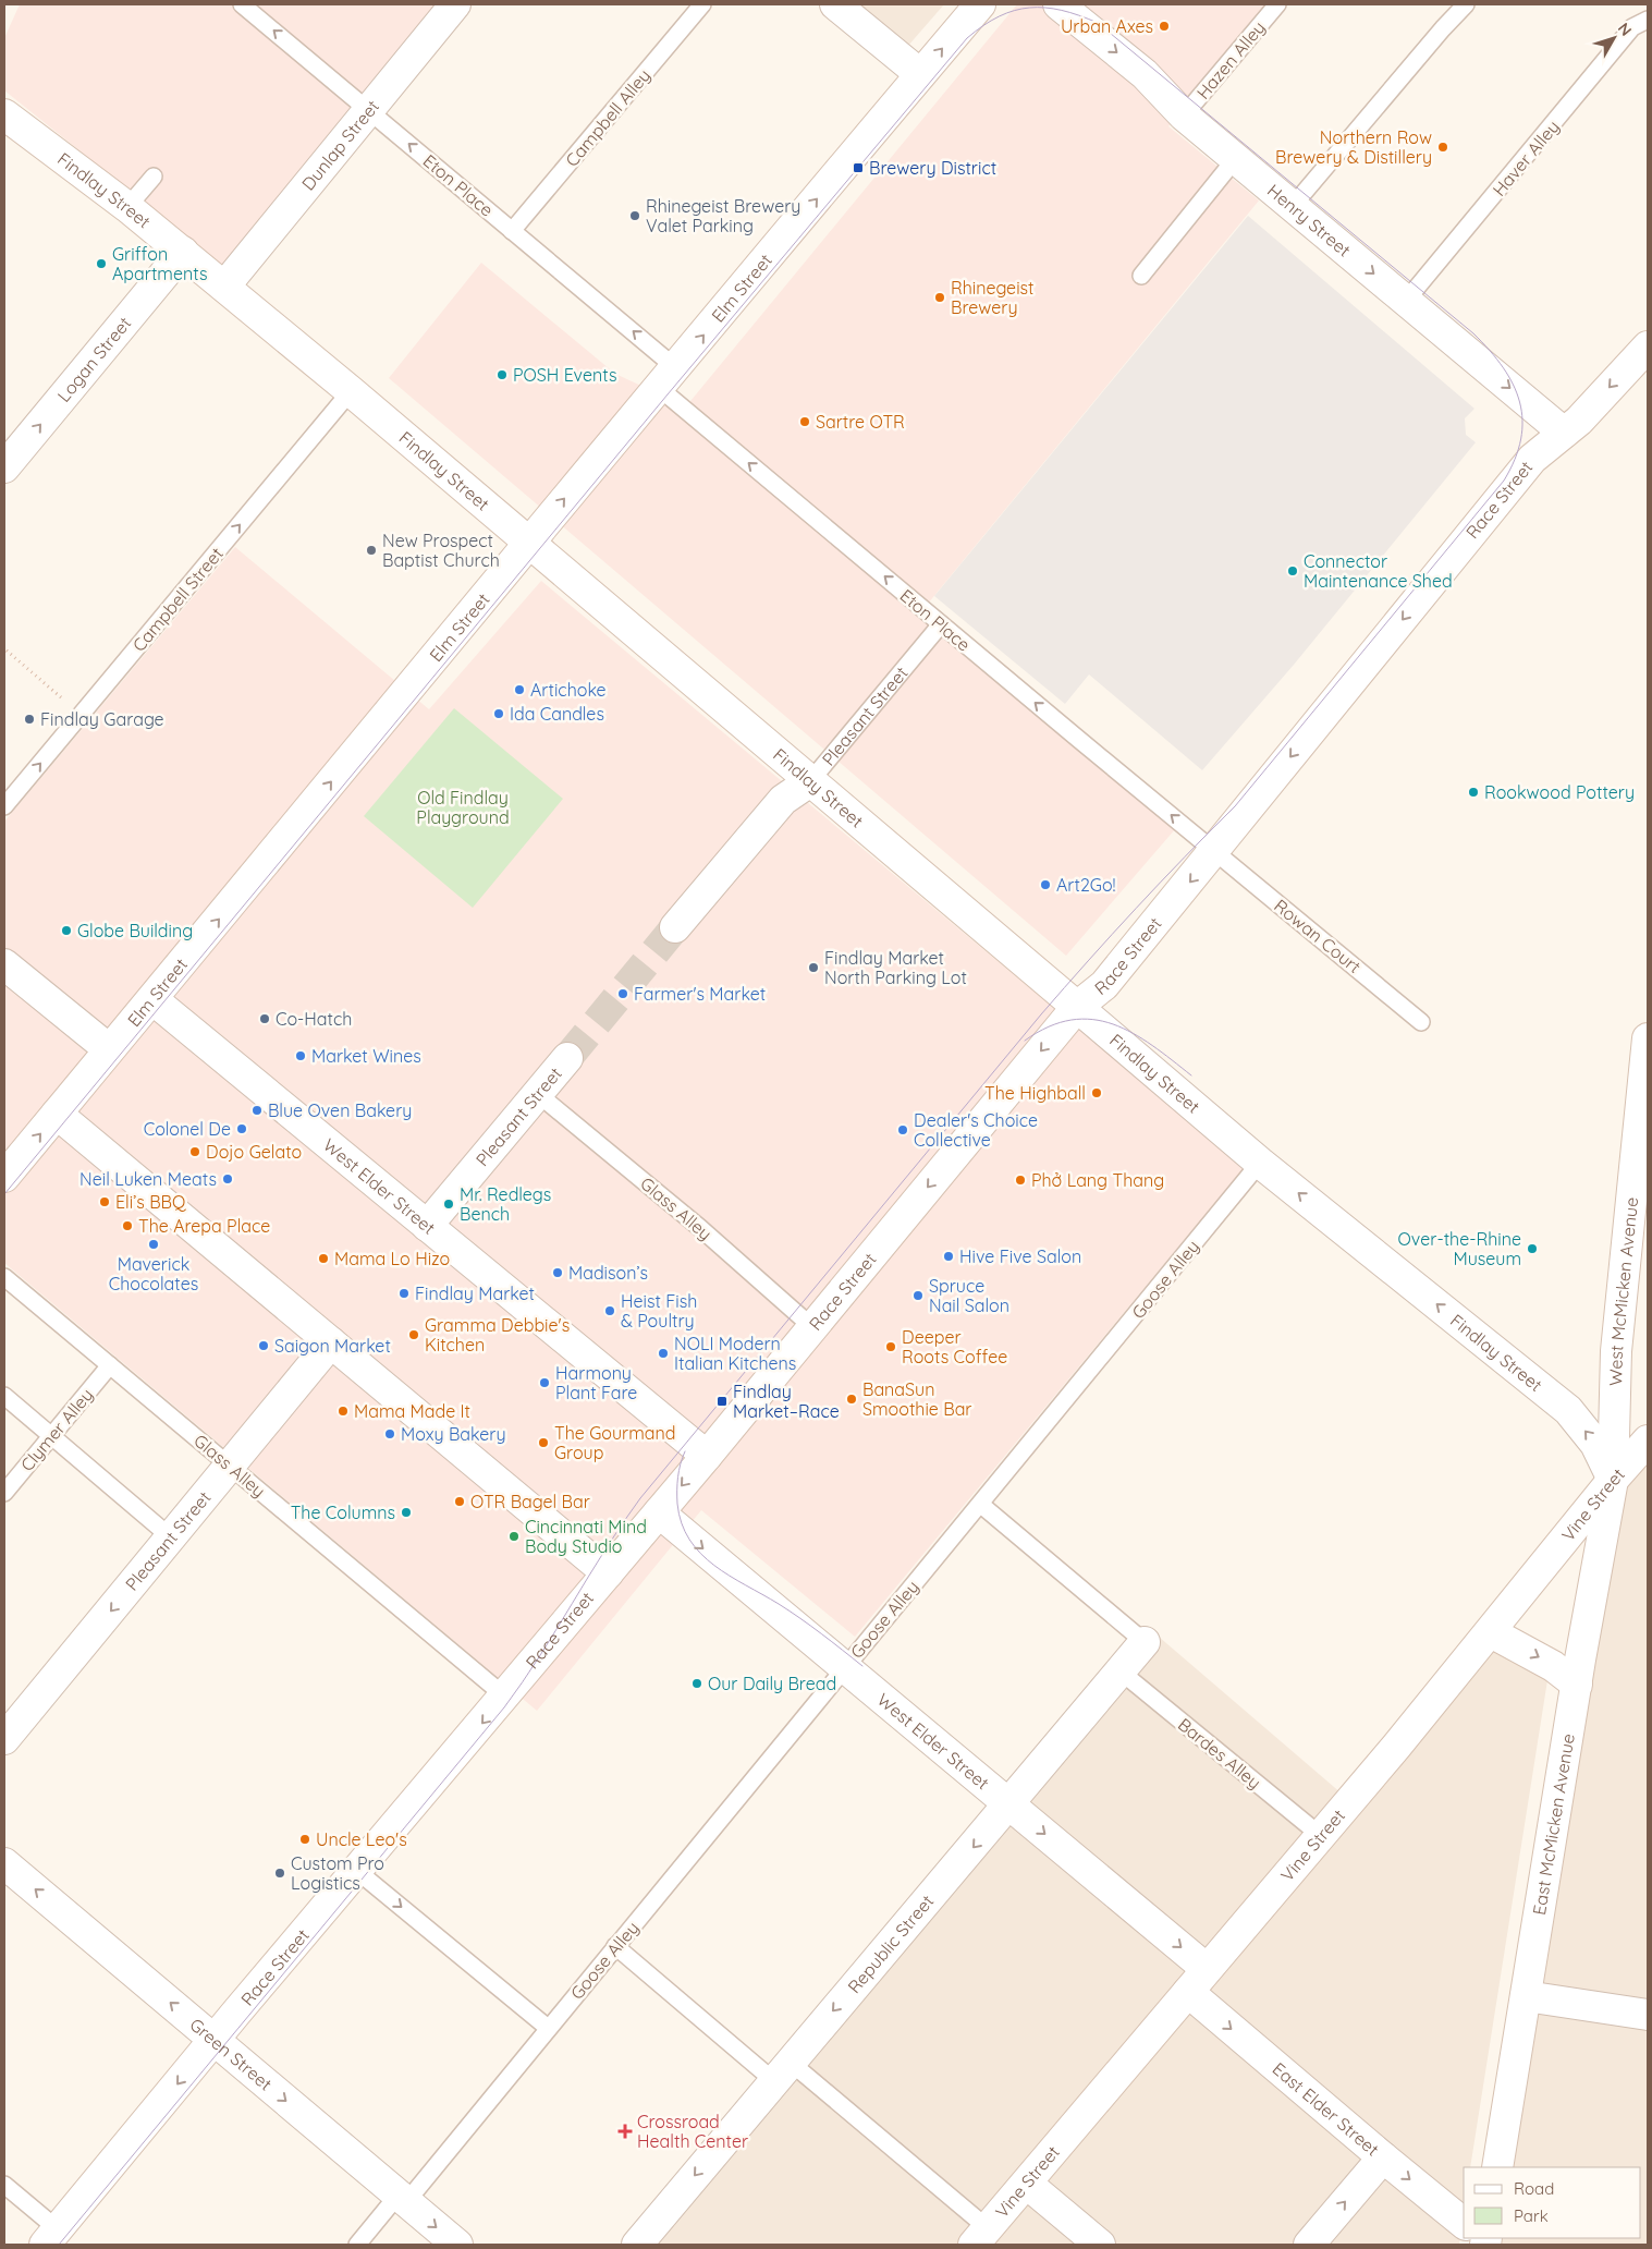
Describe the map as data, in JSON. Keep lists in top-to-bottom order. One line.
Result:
{"streets":{"street":["Dunlap Street","Findlay Street","Henry Street","Elm Street","Logan Street","Race Street","Pleasant Street","West Elder Street","West McMicken Avenue","Vine Street","East McMicken Avenue","Republic Street","Green Street","East Elder Street"],"lane":["Hazen Alley","Campbell Alley","Haver Alley","Eton Place","Campbell Street","Rowan Court","Glass Alley","Goose Alley","Clymer Alley","Bardes Alley"]},"crossings":[["Hazen Alley","Henry Street"],["Campbell Alley","Eton Place"],["Dunlap Street","Eton Place"],["Dunlap Street","Findlay Street"],["Haver Alley","Henry Street"],["Eton Place","Elm Street"],["Eton Place","Race Street"],["Eton Place","Pleasant Street"],["Eton Place","Rowan Court"],["Findlay Street","Elm Street"],["Findlay Street","Logan Street"],["Findlay Street","Race Street"],["Findlay Street","Campbell Street"],["Findlay Street","Pleasant Street"],["Findlay Street","Goose Alley"],["Findlay Street","West McMicken Avenue"],["Findlay Street","Vine Street"],["Findlay Street","East McMicken Avenue"],["Henry Street","Race Street"],["Elm Street","West Elder Street"],["Race Street","Rowan Court"],["Race Street","West Elder Street"],["Race Street","Glass Alley"],["Race Street","Green Street"],["Pleasant Street","West Elder Street"],["Pleasant Street","Glass Alley"],["West Elder Street","Goose Alley"],["West Elder Street","Vine Street"],["West Elder Street","Republic Street"],["Glass Alley","Clymer Alley"],["Goose Alley","Green Street"],["West McMicken Avenue","Vine Street"],["West McMicken Avenue","East McMicken Avenue"],["Vine Street","Bardes Alley"],["Vine Street","East McMicken Avenue"],["Vine Street","East Elder Street"],["Bardes Alley","Republic Street"]],"one_way":["Eton Place","Henry Street","Elm Street","Logan Street","Race Street","Campbell Street","Republic Street","East Elder Street"],"parks":["Old Findlay Playground"],"places":{"other":["Urban Axes","Northern Row Brewery & Distillery","Rhinegeist Brewery Valet Parking","Griffon Apartments","Rhinegeist Brewery","POSH Events","Sartre OTR","New Prospect Baptist Church","Connector Maintenance Shed","Artichoke","Ida Candles","Findlay Garage","Rookwood Pottery","Art2Go!","Globe Building","Findlay Market North Parking Lot","Farmer's Market","Co-Hatch","Market Wines","The Highball","Blue Oven Bakery","Colonel De","Dealer's Choice Collective","Dojo Gelato","Neil Luken Meats","Phở Lang Thang","Eli’s BBQ","Mr. Redlegs Bench","The Arepa Place","Maverick Chocolates","Over-the-Rhine Museum","Hive Five Salon","Mama Lo Hizo","Madison’s","Findlay Market","Spruce Nail Salon","Heist Fish & Poultry","Gramma Debbie's Kitchen","Saigon Market","Deeper Roots Coffee","NOLI Modern Italian Kitchens","Harmony Plant Fare","BanaSun Smoothie Bar","Mama Made It","Moxy Bakery","The Gourmand Group","OTR Bagel Bar","The Columns","Cincinnati Mind Body Studio","Our Daily Bread","Uncle Leo's","Custom Pro Logistics"],"transit":["Brewery District","Findlay Market–Race"],"health":["Crossroad Health Center"]},"legend":["Road","Park"],"north":"top right"}
